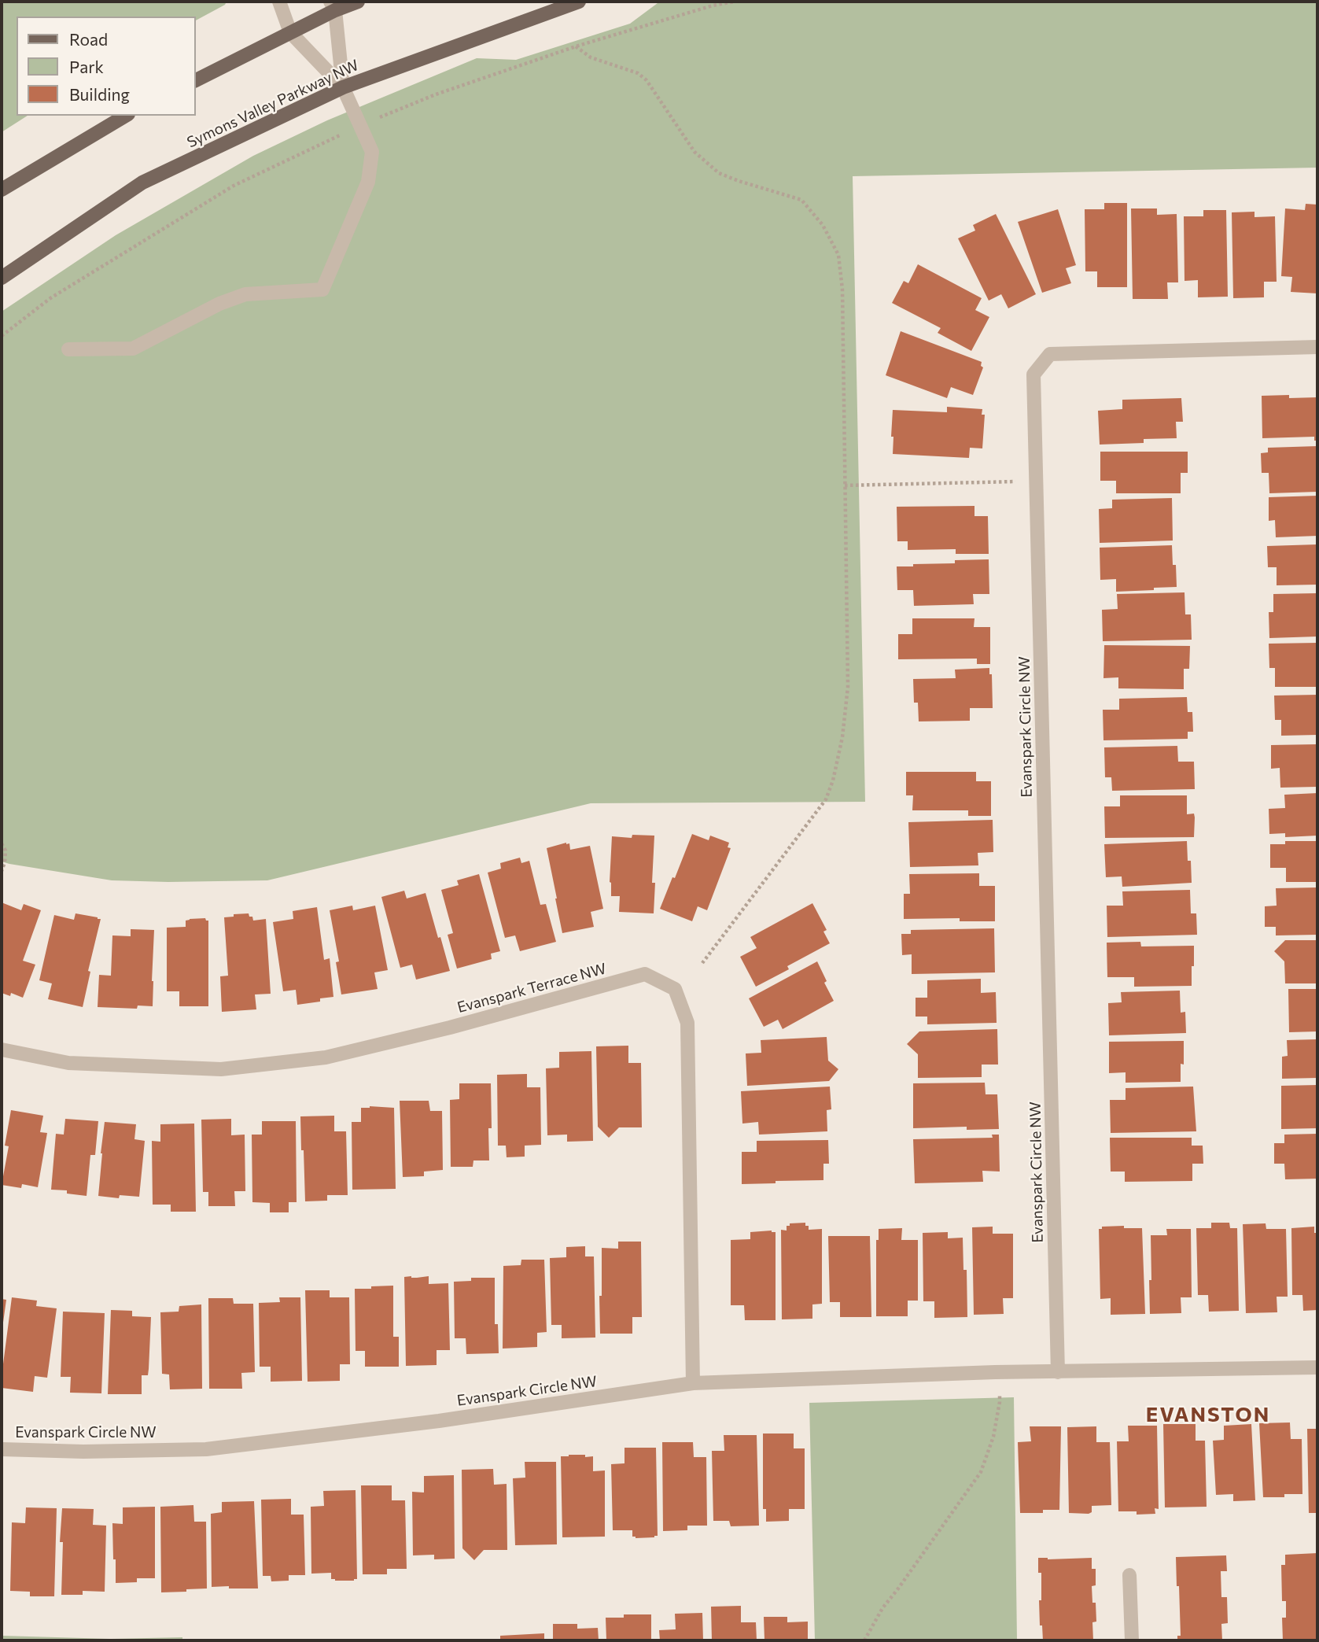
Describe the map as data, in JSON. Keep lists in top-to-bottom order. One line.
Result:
{"streets":{"main road":["Symons Valley Parkway NW"],"street":["Evanspark Circle NW","Evanspark Terrace NW"]},"crossings":[["Evanspark Circle NW","Evanspark Terrace NW"]],"districts":["EVANSTON"],"legend":["Road","Park","Building"]}
